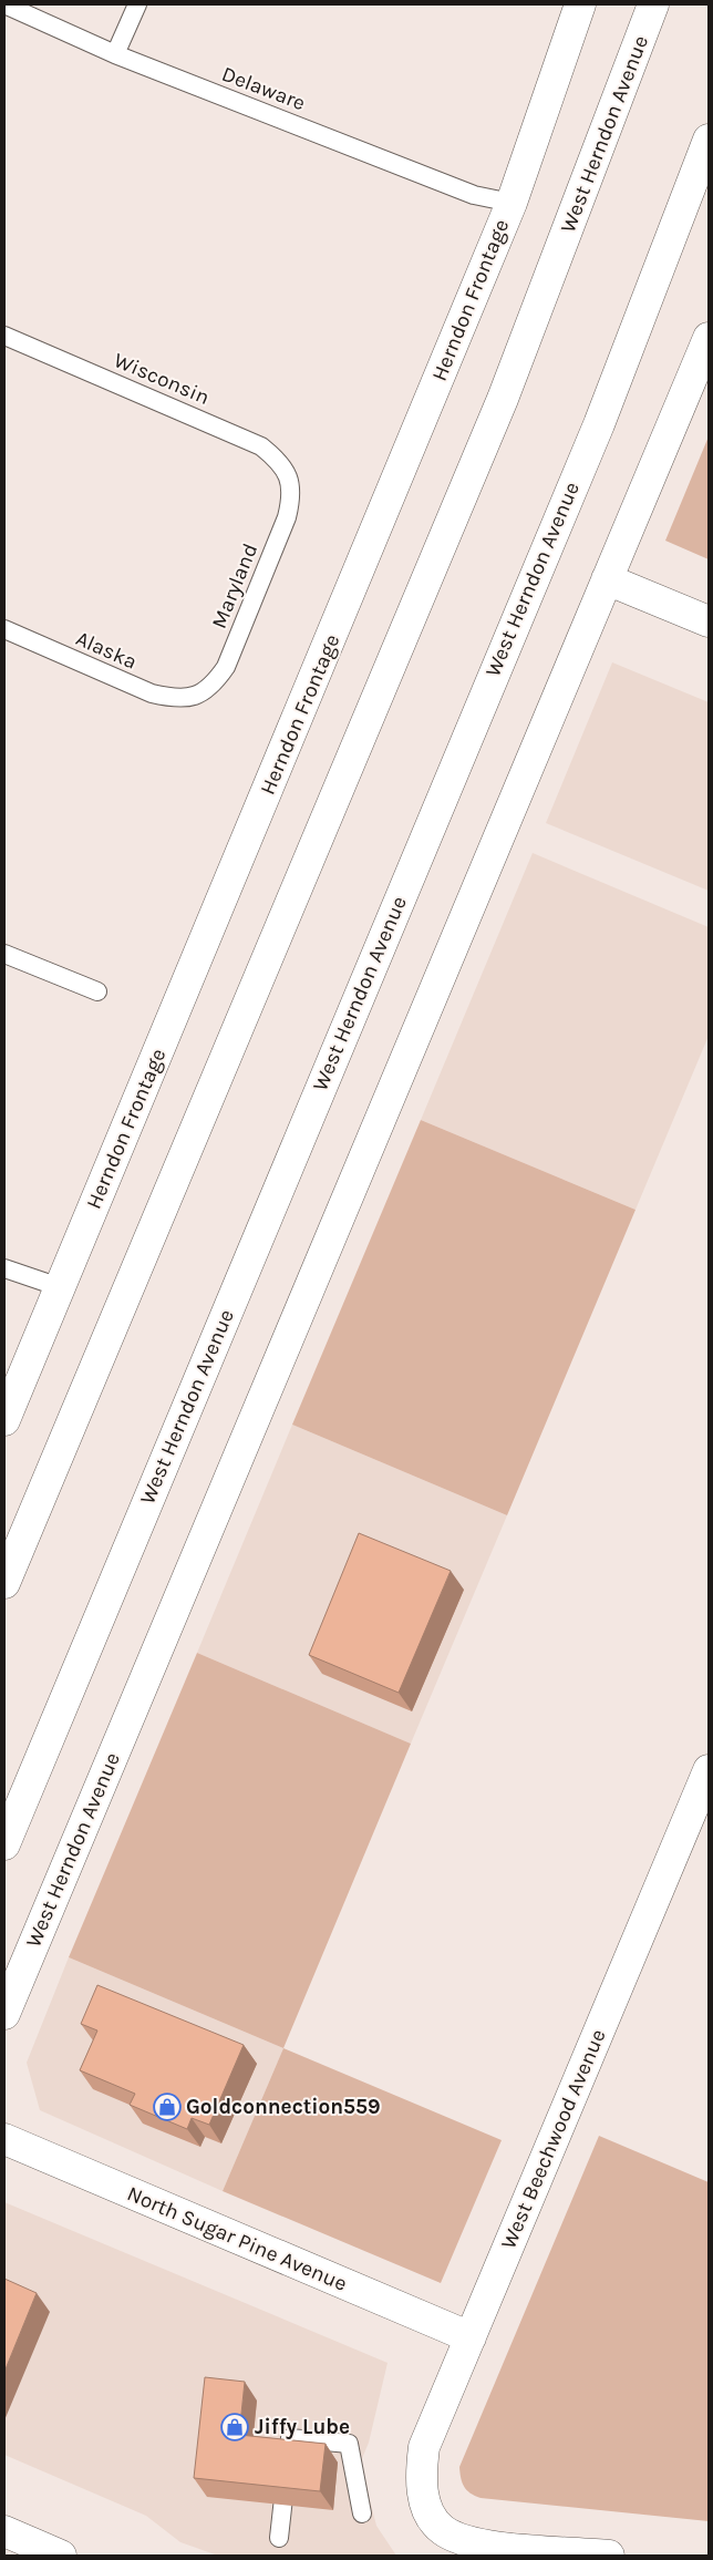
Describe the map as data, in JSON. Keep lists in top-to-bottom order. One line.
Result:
{"streets":{"street":["West Herndon Avenue","Herndon Frontage","West Beechwood Avenue","North Sugar Pine Avenue"],"lane":["Delaware","Wisconsin","Maryland","Alaska"]},"crossings":[["Delaware","Herndon Frontage"],["Wisconsin","Maryland"],["Maryland","Alaska"],["West Beechwood Avenue","North Sugar Pine Avenue"]],"places":{"shop":["Goldconnection559","Jiffy Lube"]}}
